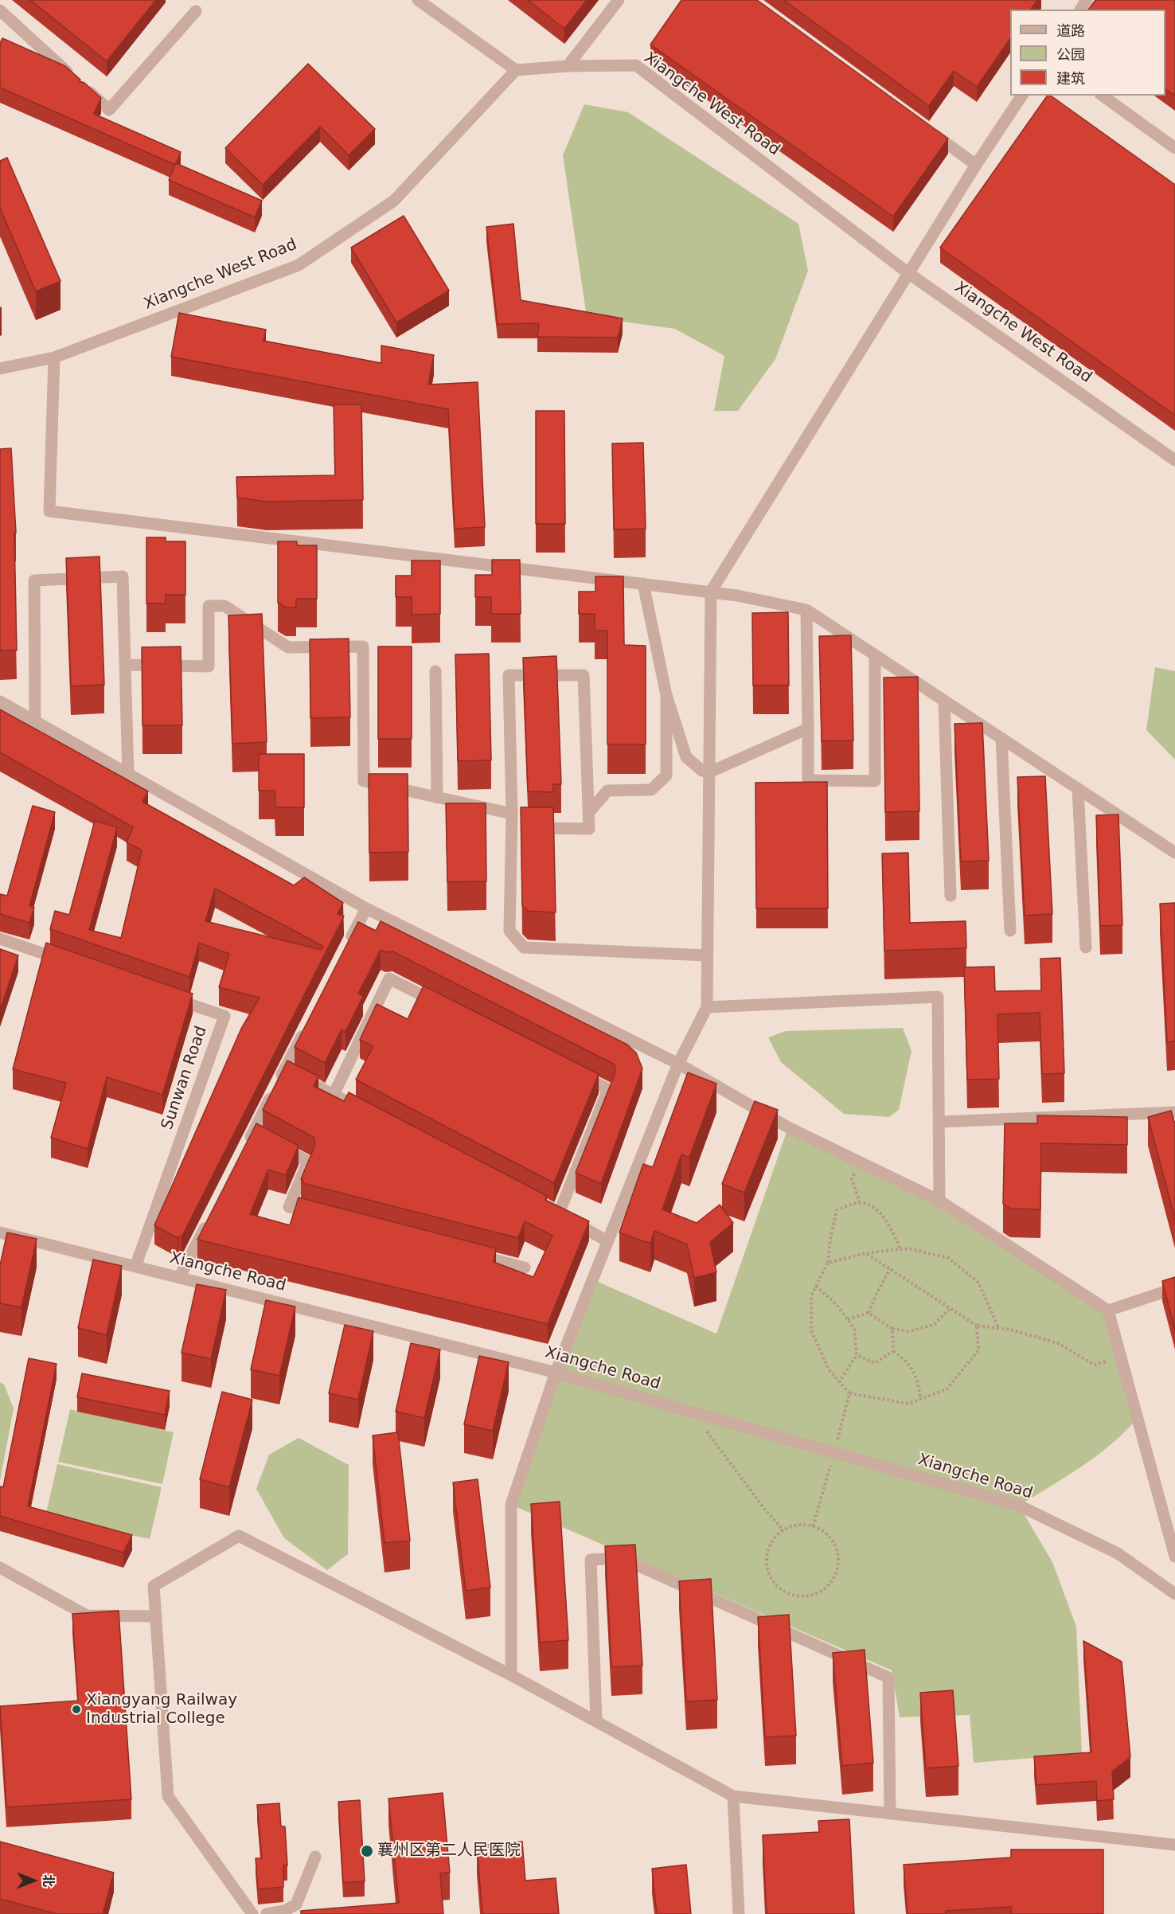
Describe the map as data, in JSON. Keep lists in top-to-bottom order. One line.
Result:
{"streets":{"street":["Xiangche West Road","Sunwan Road","Xiangche Road"]},"crossings":[["Sunwan Road","Xiangche Road"]],"places":["Xiangyang Railway Industrial College","襄州区第二人民医院"],"legend":["道路","公园","建筑"],"north":"right"}
